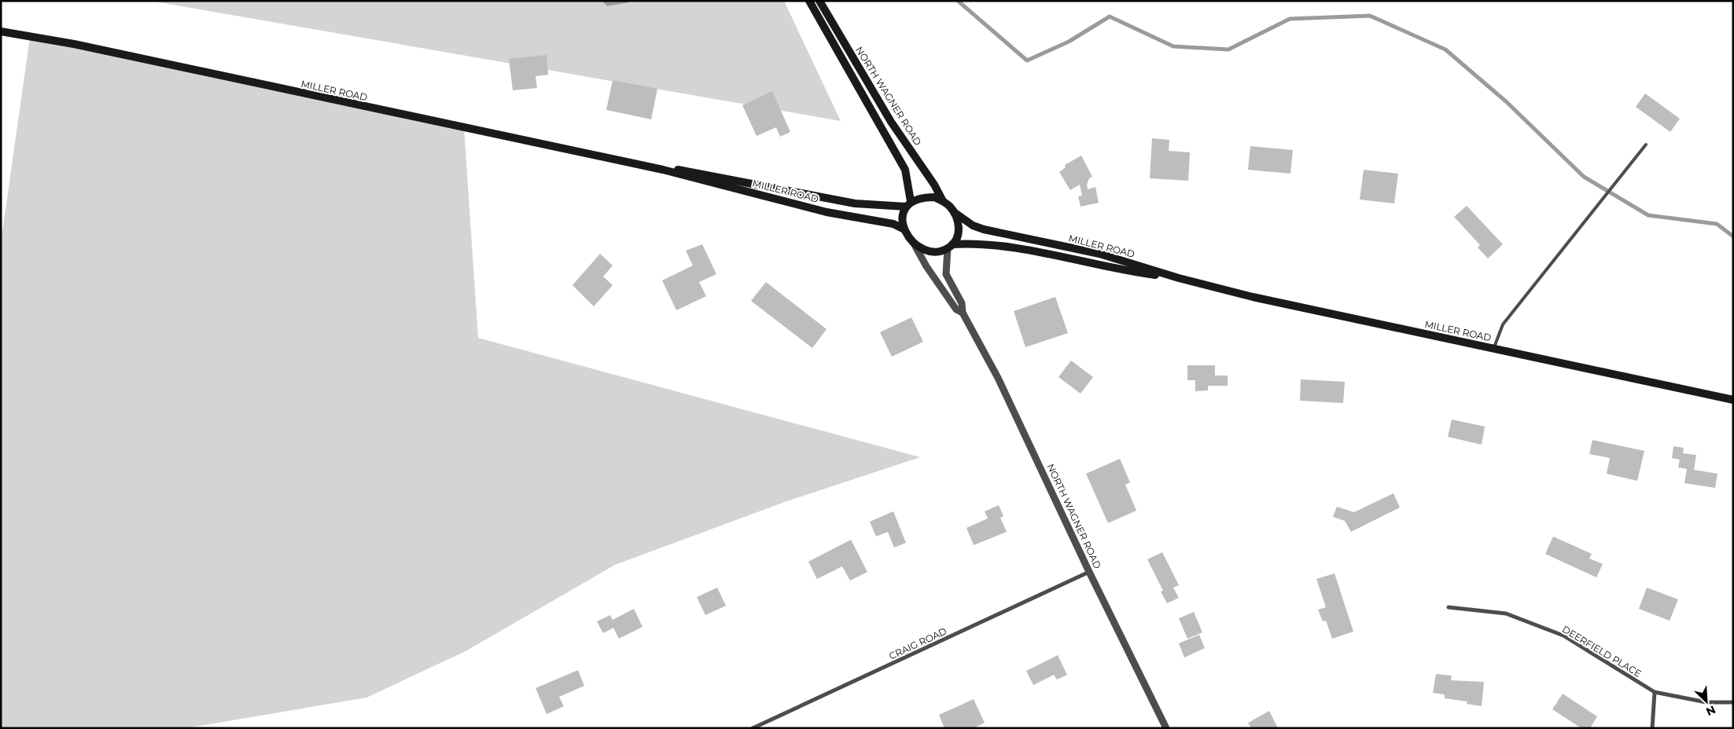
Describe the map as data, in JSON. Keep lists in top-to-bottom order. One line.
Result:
{"streets":{"main road":["MILLER ROAD","NORTH WAGNER ROAD"],"street":["CRAIG ROAD","DEERFIELD PLACE"]},"crossings":[["MILLER ROAD","NORTH WAGNER ROAD"],["NORTH WAGNER ROAD","CRAIG ROAD"]],"north":"bottom right"}
